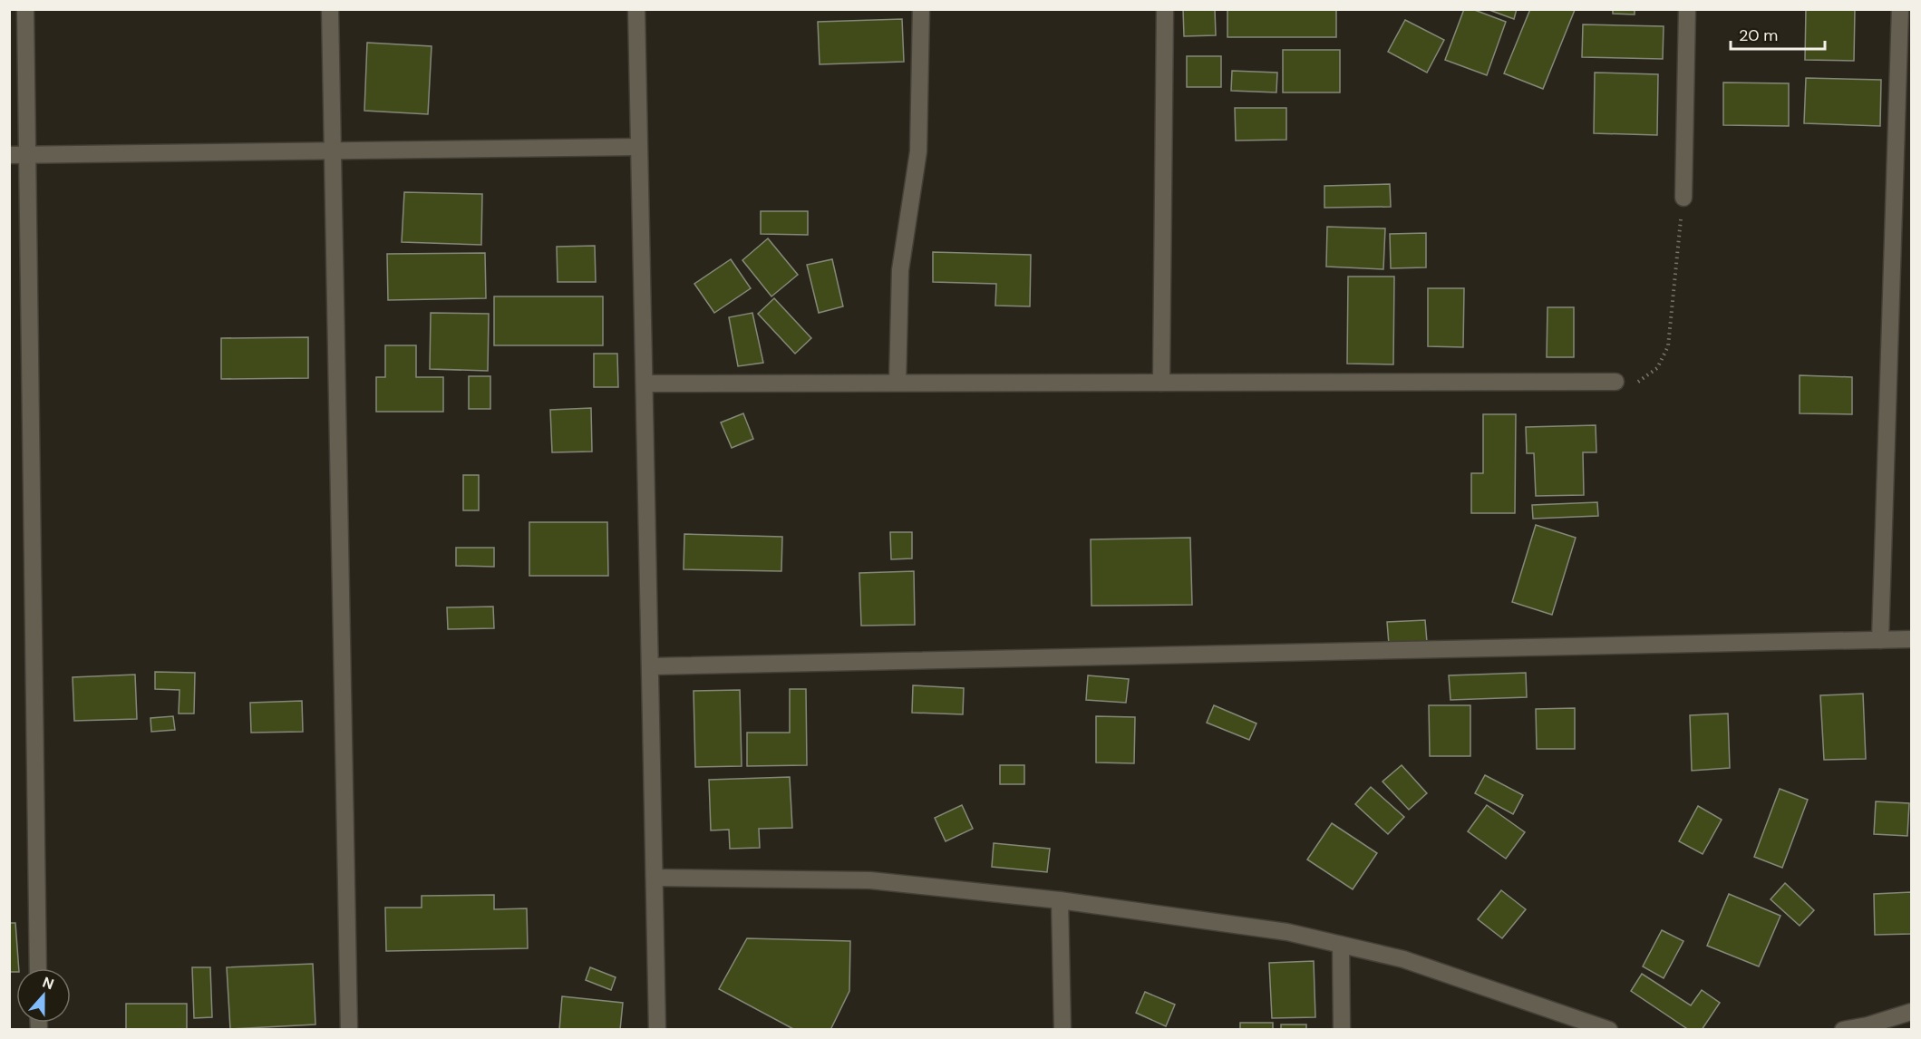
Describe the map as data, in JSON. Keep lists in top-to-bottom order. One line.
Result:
{"scale_bar":"20 m","north":"top"}
